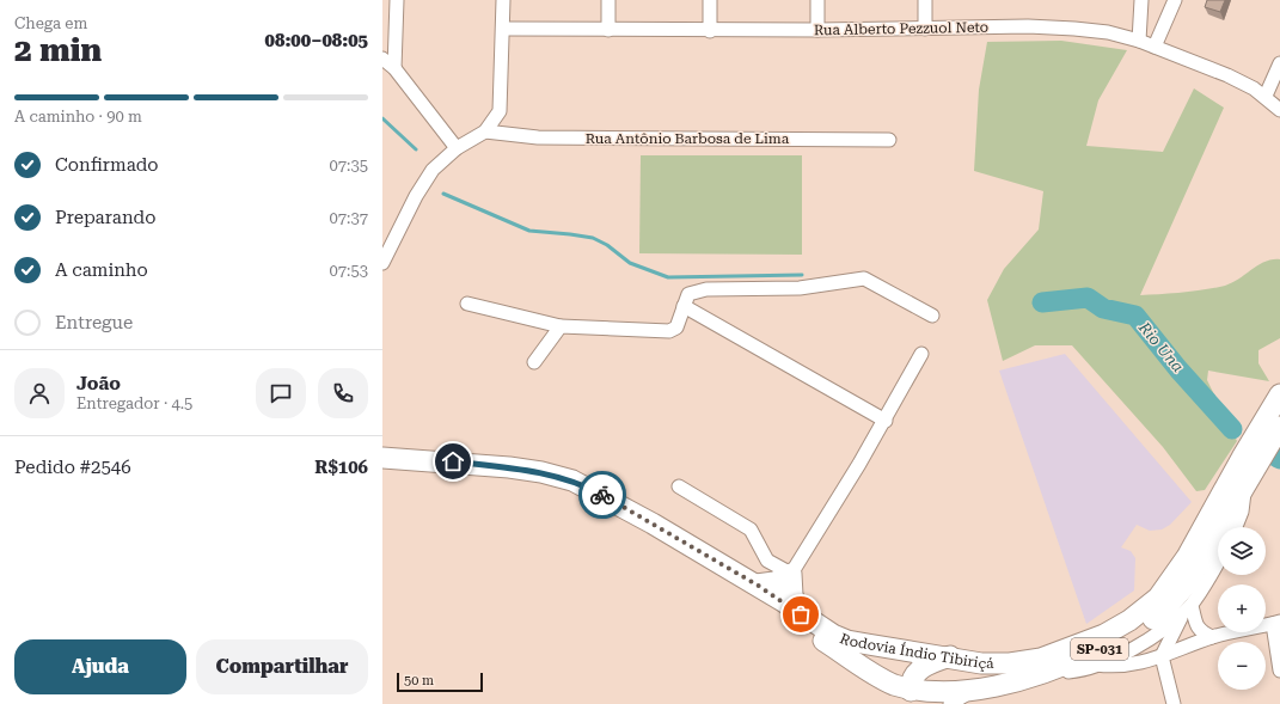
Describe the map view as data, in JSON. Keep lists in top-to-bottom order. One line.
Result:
{"streets":{"highway":["Rodovia Índio Tibiriçá","SP-031"],"street":["Rua Alberto Pezzuol Neto","Rua Antônio Barbosa de Lima"]},"water":["Rio Una"],"scale_bar":"50 m","page":{"heading":["2 min","Chega em","08:00–08:05"],"panel":["João","Entregador · 4.5","Pedido #2546","R$106"],"bar":"A caminho · 90 m","list":[["Confirmado","07:35"],["Preparando","07:37"],["A caminho","07:53"],"Entregue"],"map_buttons":["+","−"],"buttons":["Ajuda","Compartilhar"],"scale":"50 m"}}
